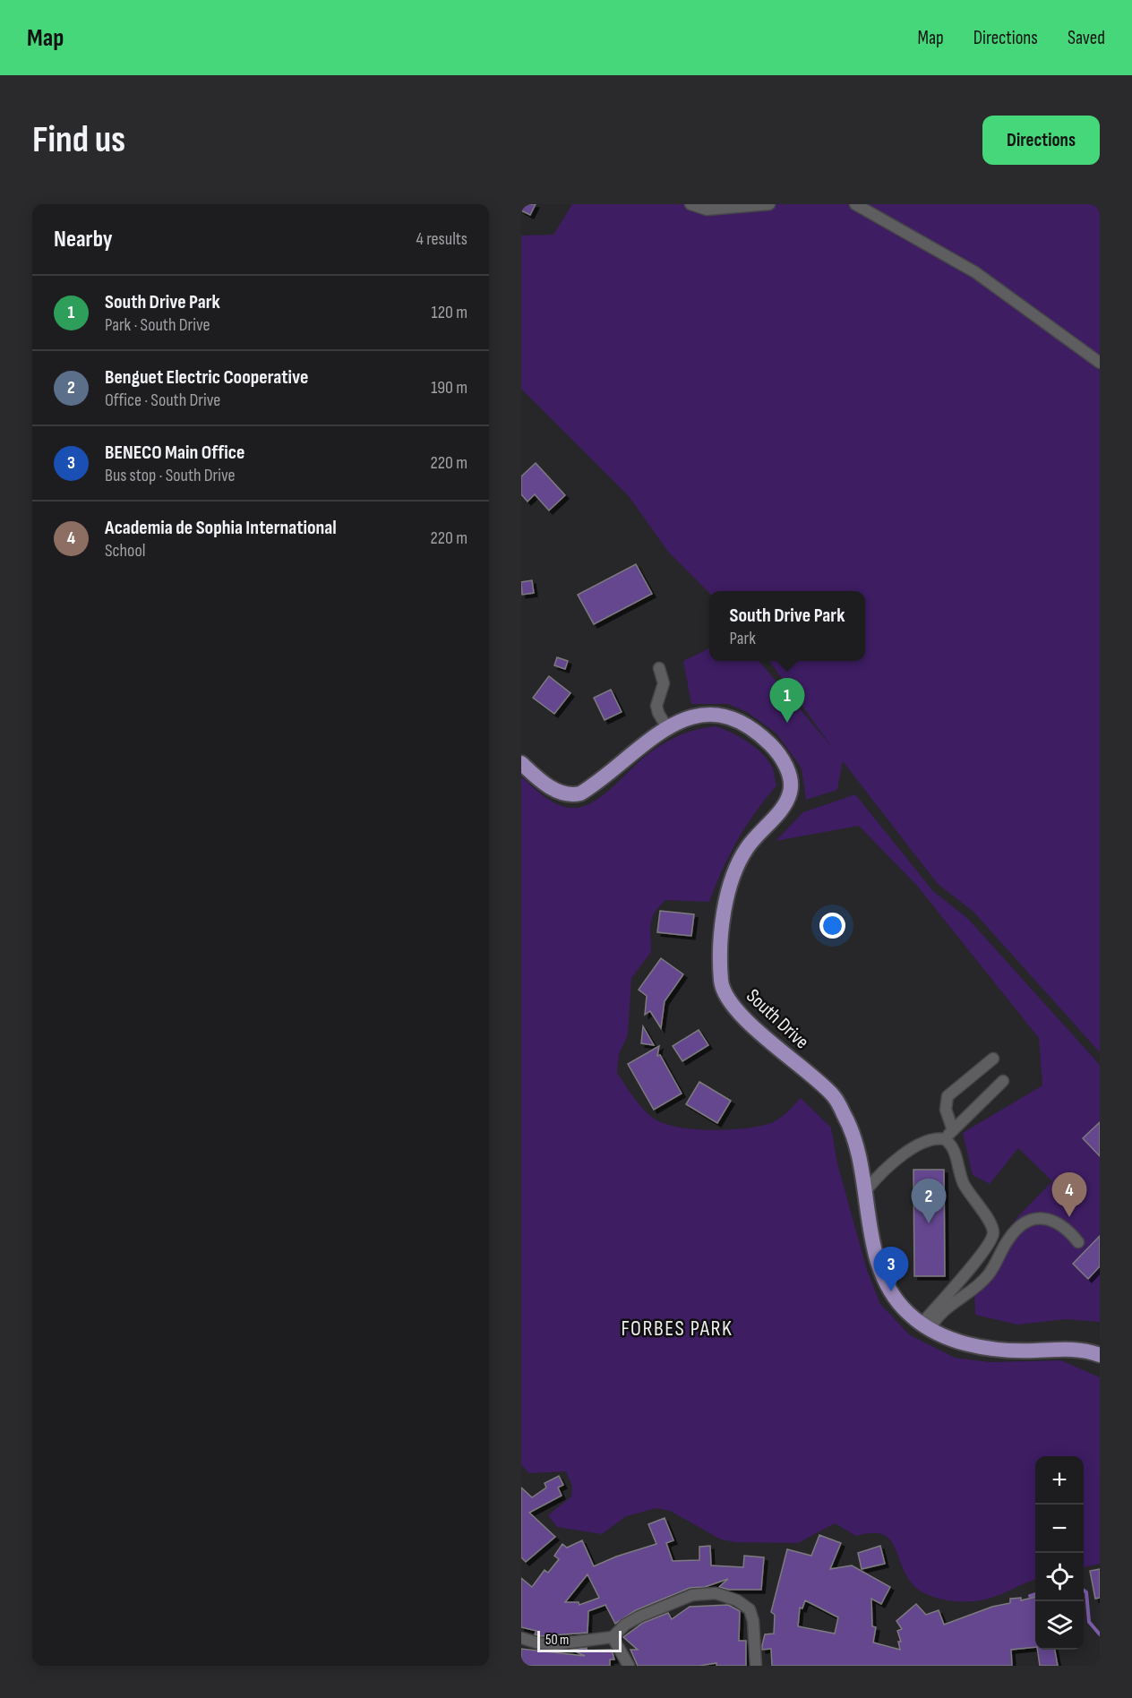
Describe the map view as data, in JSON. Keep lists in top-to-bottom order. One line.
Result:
{"streets":{"main road":["South Drive"]},"districts":["FORBES PARK"],"scale_bar":"50 m","page":{"header":"Map","nav":["Map","Directions","Saved"],"buttons":"Directions","title":"Find us","heading":["Nearby","4 results"],"list":[{"mark":"1","name":"South Drive Park","note":"Park · South Drive","value":"120 m"},{"mark":"2","name":"Benguet Electric Cooperative","note":"Office · South Drive","value":"190 m"},{"mark":"3","name":"BENECO Main Office","note":"Bus stop · South Drive","value":"220 m"},{"mark":"4","name":"Academia de Sophia International","note":"School","value":"220 m"}],"popup":["South Drive Park","Park"],"pins":["1","4","2","3"],"map_buttons":["+","−"],"scale":"50 m"}}
